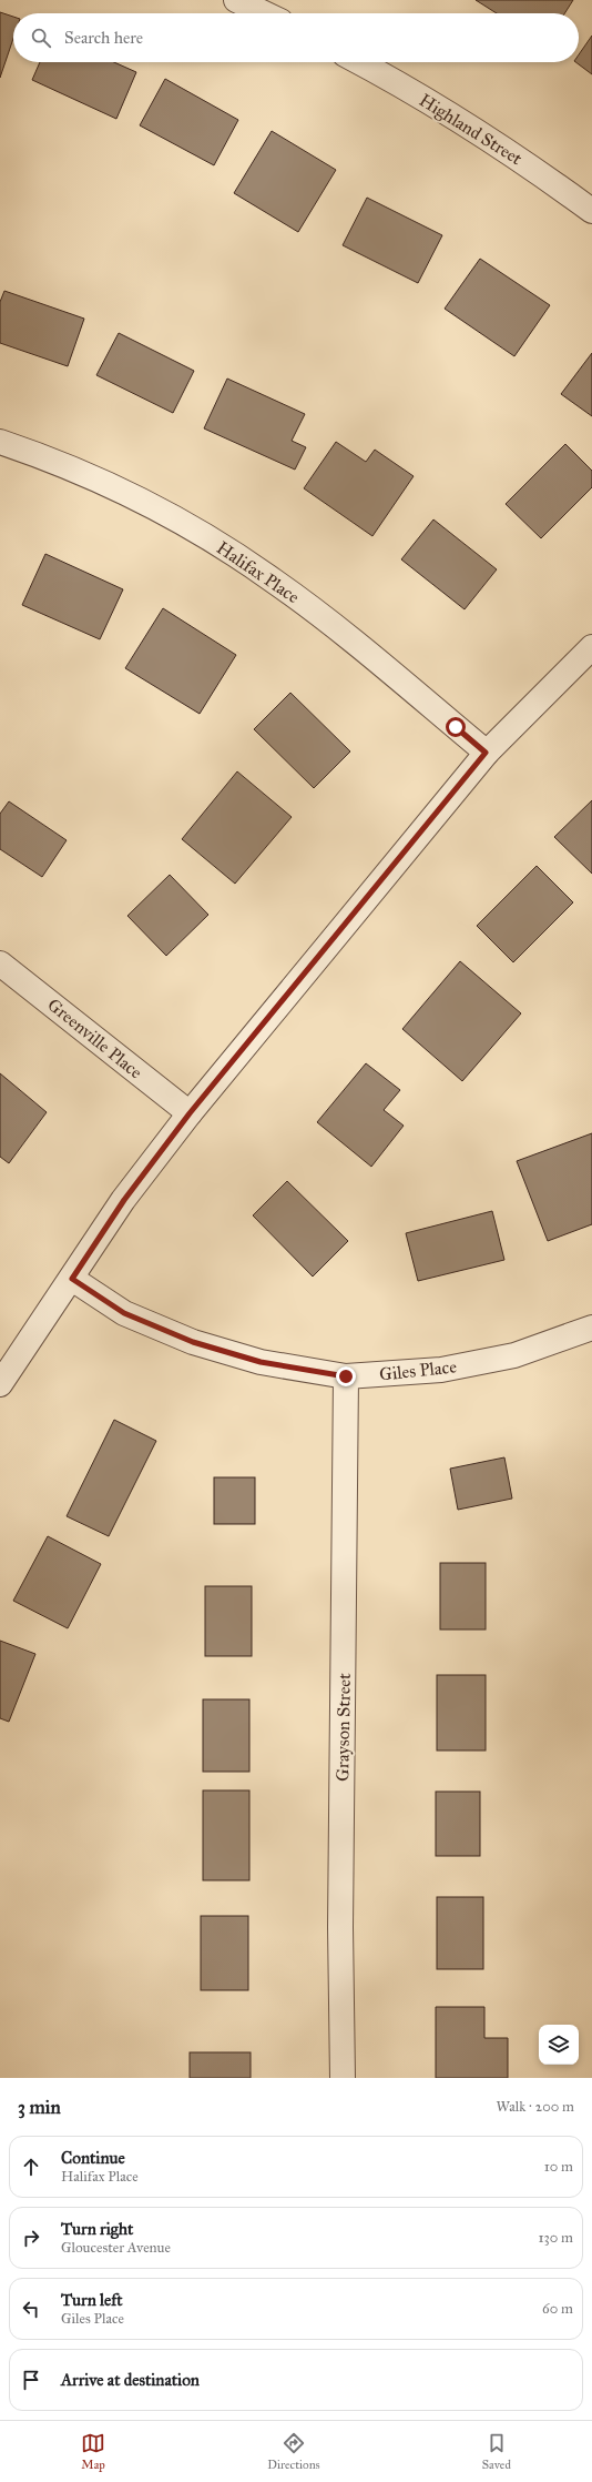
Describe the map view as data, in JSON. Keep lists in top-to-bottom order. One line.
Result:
{"streets":{"street":["Highland Street","Halifax Place","Greenville Place","Giles Place","Grayson Street"]},"crossings":[["Giles Place","Grayson Street"]],"page":{"search":"Search here","heading":["3 min","Walk · 200 m"],"list":[["Continue","Halifax Place","10 m"],["Turn right","Gloucester Avenue","130 m"],["Turn left","Giles Place","60 m"],"Arrive at destination"],"nav":["Map","Directions","Saved"]}}
